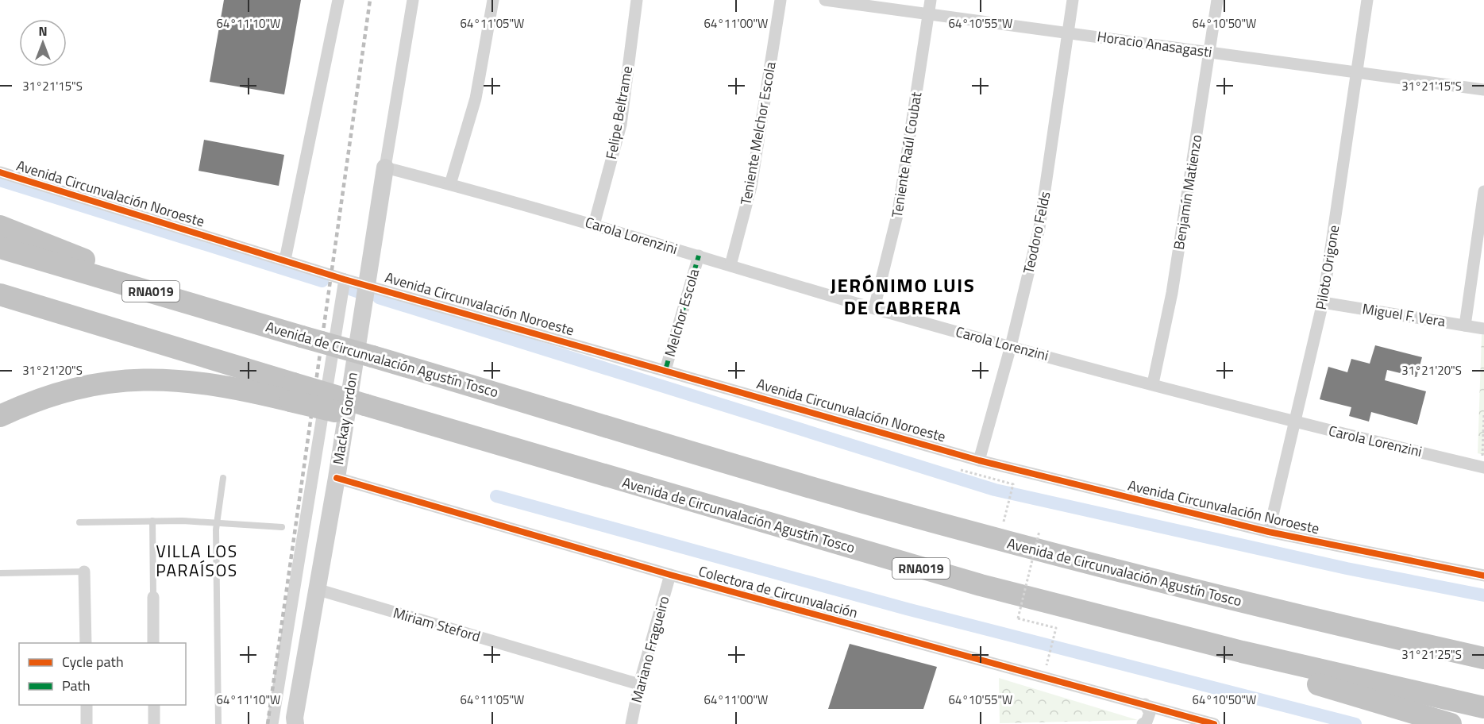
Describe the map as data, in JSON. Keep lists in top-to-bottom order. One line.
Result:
{"streets":{"highway":["RNA019","Avenida de Circunvalación Agustín Tosco"],"main road":["Mackay Gordon"],"street":["Horacio Anasagasti","Felipe Beltrame","Teniente Melchor Escola","Teniente Raúl Coubat","Benjamín Matienzo","Avenida Circunvalación Noroeste","Teodoro Felds","Carola Lorenzini","Piloto Origone","Melchor Escola","Miguel F. Vera","Colectora de Circunvalación","Miriam Steford","Mariano Fragueiro"]},"crossings":[["Horacio Anasagasti","Teniente Raúl Coubat"],["Horacio Anasagasti","Benjamín Matienzo"],["Horacio Anasagasti","Teodoro Felds"],["Horacio Anasagasti","Piloto Origone"],["Felipe Beltrame","Carola Lorenzini"],["Teniente Melchor Escola","Carola Lorenzini"],["Teniente Raúl Coubat","Carola Lorenzini"],["Benjamín Matienzo","Carola Lorenzini"],["Avenida Circunvalación Noroeste","Teodoro Felds"],["Avenida Circunvalación Noroeste","Piloto Origone"],["Avenida Circunvalación Noroeste","Melchor Escola"],["Avenida Circunvalación Noroeste","Mackay Gordon"],["Teodoro Felds","Carola Lorenzini"],["Carola Lorenzini","Piloto Origone"],["Carola Lorenzini","Melchor Escola"],["Carola Lorenzini","Mackay Gordon"],["Piloto Origone","Miguel F. Vera"],["Mackay Gordon","Colectora de Circunvalación"],["Mackay Gordon","Miriam Steford"],["Colectora de Circunvalación","Mariano Fragueiro"],["Miriam Steford","Mariano Fragueiro"]],"districts":["JERÓNIMO LUIS DE CABRERA","VILLA LOS PARAÍSOS"],"legend":["Cycle path","Path"],"north":"top","coordinates":["64°11'10\"W","64°11'05\"W","64°11'00\"W","64°10'55\"W","64°10'50\"W","31°21'15\"S","31°21'20\"S","31°21'25\"S"]}
